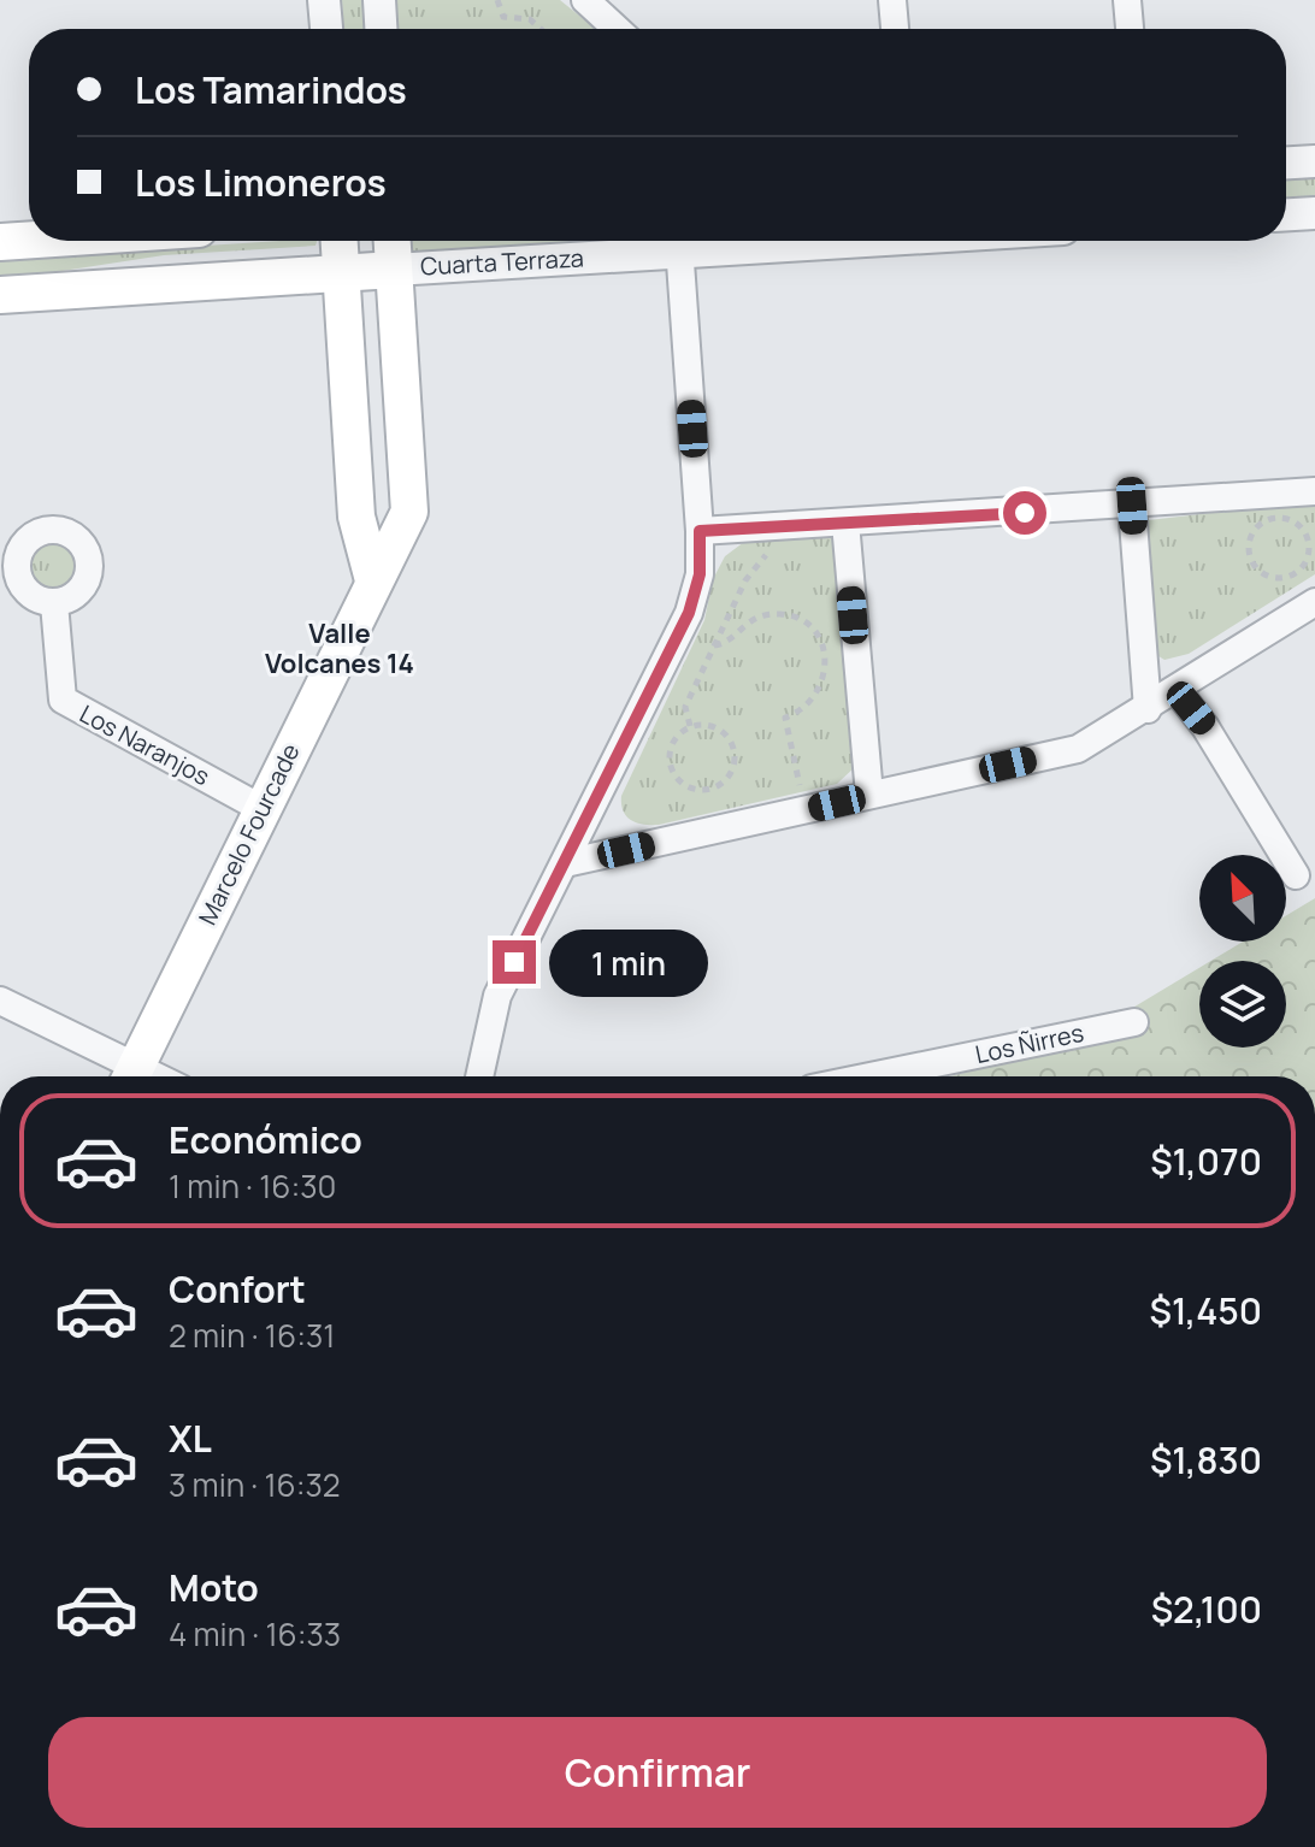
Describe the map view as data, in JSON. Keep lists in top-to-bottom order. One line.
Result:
{"streets":{"main road":["Cuarta Terraza","Marcelo Fourcade"],"street":["Los Naranjos","Los Ñirres"]},"crossings":[["Cuarta Terraza","Marcelo Fourcade"],["Los Naranjos","Marcelo Fourcade"]],"districts":["Valle Volcanes 14"],"north":"top left","page":{"banner":["Los Tamarindos","Los Limoneros"],"bubble":"1 min","list":[{"name":"Económico","note":"1 min · 16:30","value":"$1,070"},{"name":"Confort","note":"2 min · 16:31","value":"$1,450"},{"name":"XL","note":"3 min · 16:32","value":"$1,830"},{"name":"Moto","note":"4 min · 16:33","value":"$2,100"}],"buttons":"Confirmar"}}
